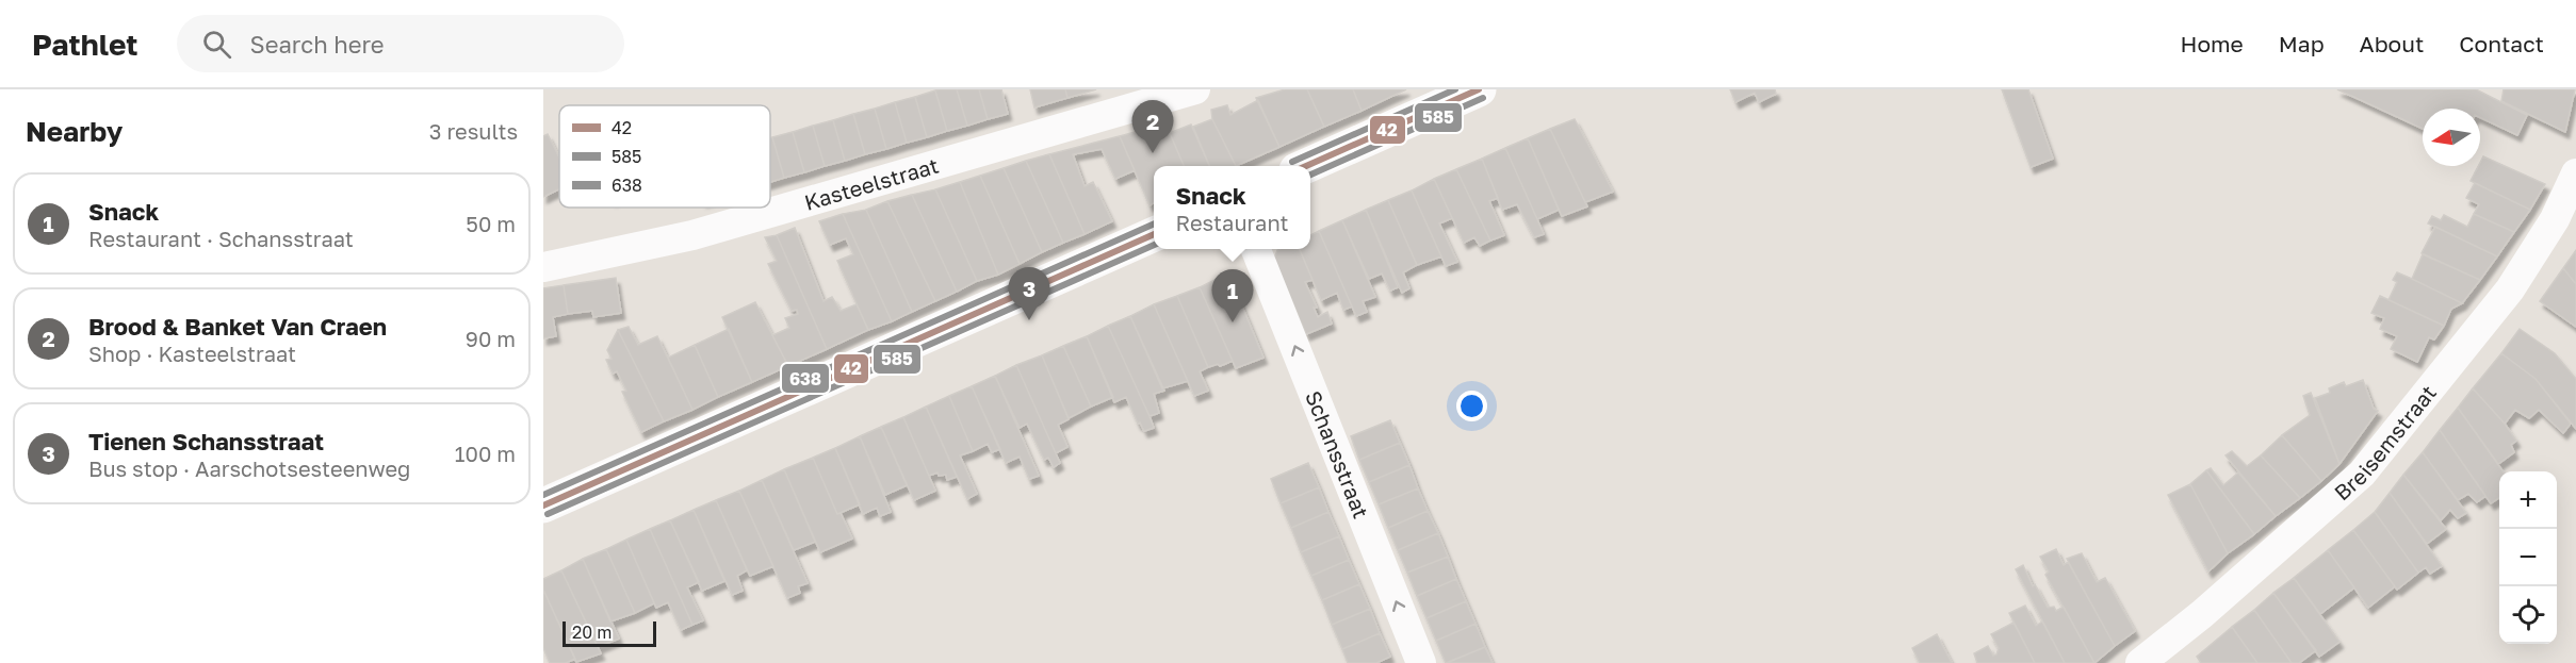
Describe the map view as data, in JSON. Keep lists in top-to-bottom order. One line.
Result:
{"streets":{"street":["Kasteelstraat","Breisemstraat","Schansstraat"]},"one_way":["Schansstraat"],"lines":["transit line 42","transit line 638","transit line 585"],"legend":["42","585","638"],"scale_bar":"20 m","north":"left","page":{"header":"Pathlet","search":"Search here","nav":["Home","Map","About","Contact"],"heading":["Nearby","3 results"],"pins":["2","3","1"],"popup":["Snack","Restaurant"],"list":[{"mark":"1","name":"Snack","note":"Restaurant · Schansstraat","value":"50 m"},{"mark":"2","name":"Brood & Banket Van Craen","note":"Shop · Kasteelstraat","value":"90 m"},{"mark":"3","name":"Tienen Schansstraat","note":"Bus stop · Aarschotsesteenweg","value":"100 m"}],"map_buttons":["+","−"],"scale":"20 m"}}
